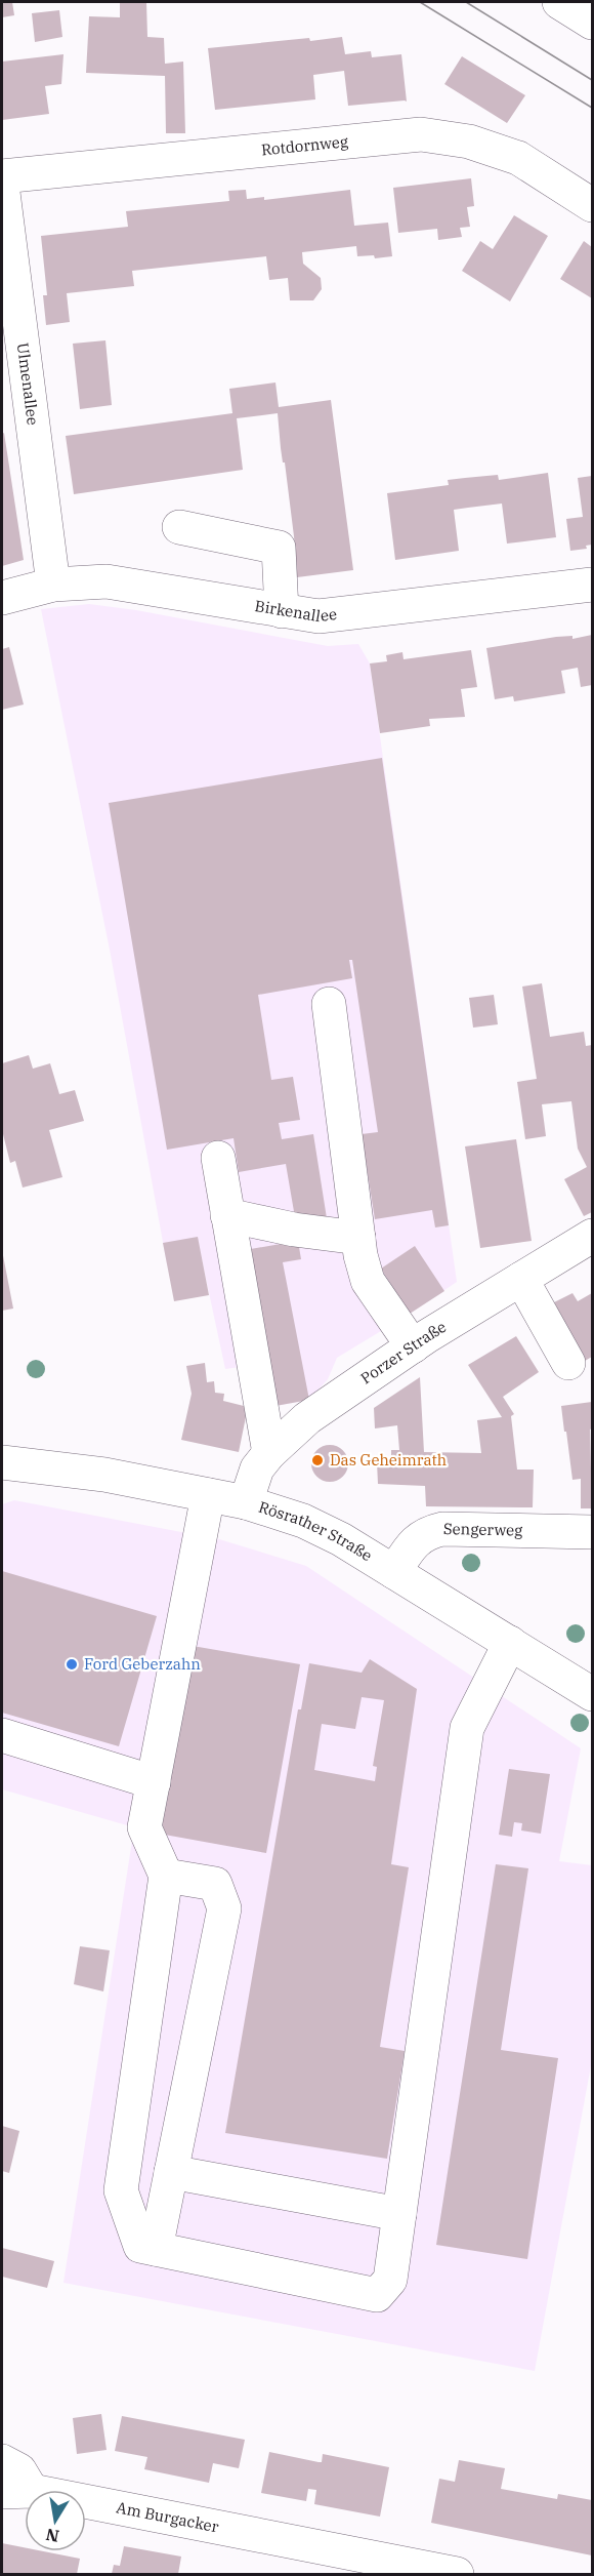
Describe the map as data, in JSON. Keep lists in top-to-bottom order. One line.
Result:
{"streets":{"street":["Rotdornweg","Ulmenallee","Birkenallee","Porzer Straße","Sengerweg","Rösrather Straße","Am Burgacker"]},"crossings":[["Ulmenallee","Birkenallee"],["Porzer Straße","Rösrather Straße"],["Sengerweg","Rösrather Straße"]],"places":["Das Geheimrath","Ford Geberzahn"],"north":"bottom"}
